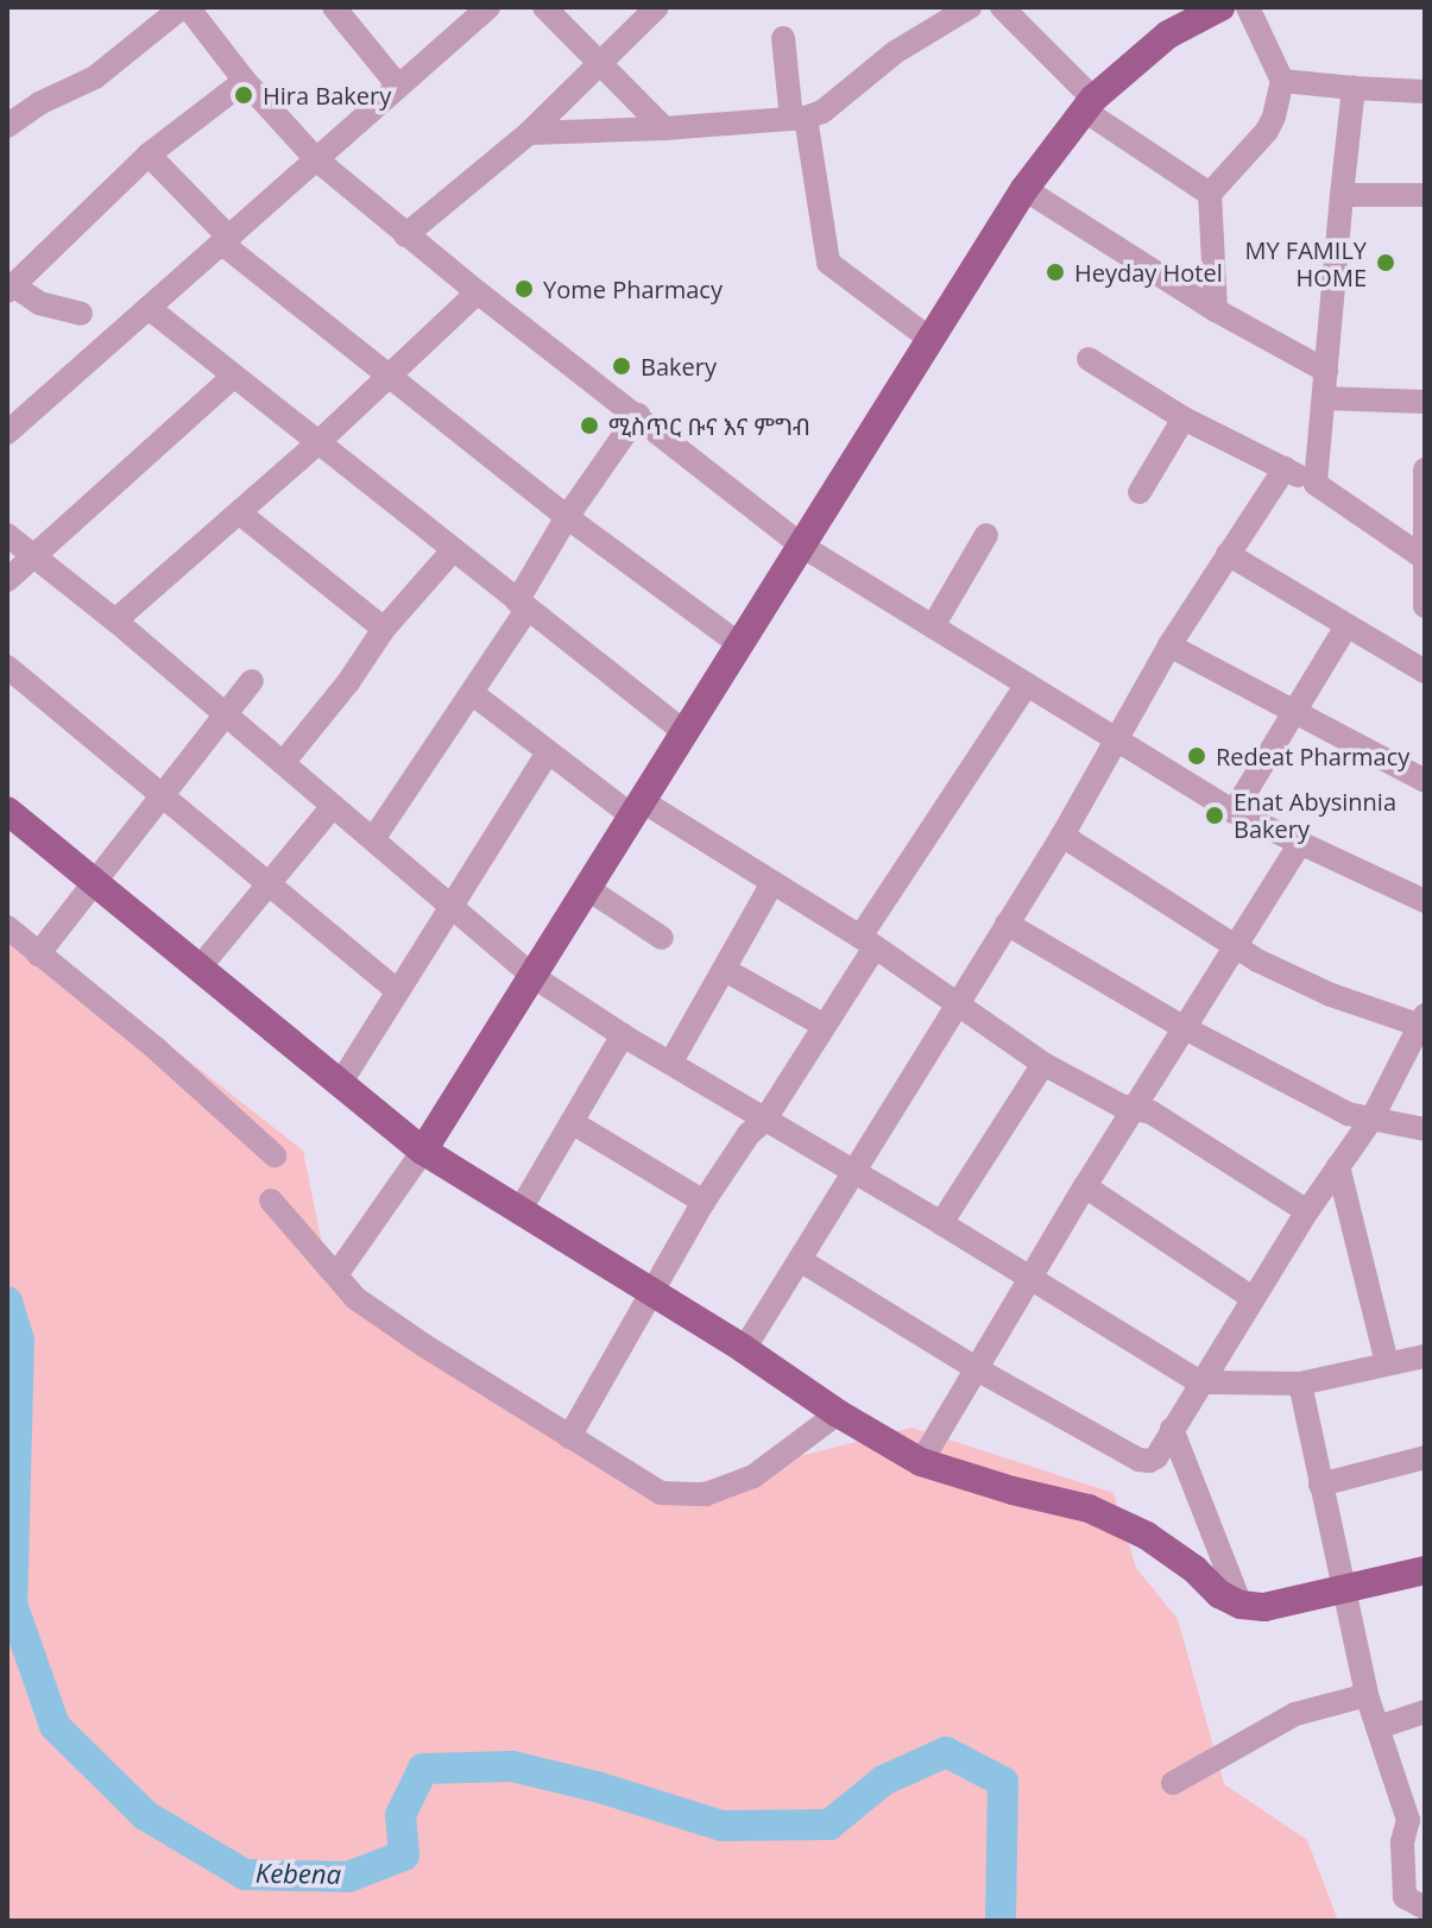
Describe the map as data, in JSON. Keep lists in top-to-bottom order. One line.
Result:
{"water":["Kebena"],"places":["Hira Bakery","MY FAMILY HOME","Heyday Hotel","Yome Pharmacy","Bakery","ሚስጥር ቡና እና ምግብ","Redeat Pharmacy","Enat Abysinnia Bakery"]}
